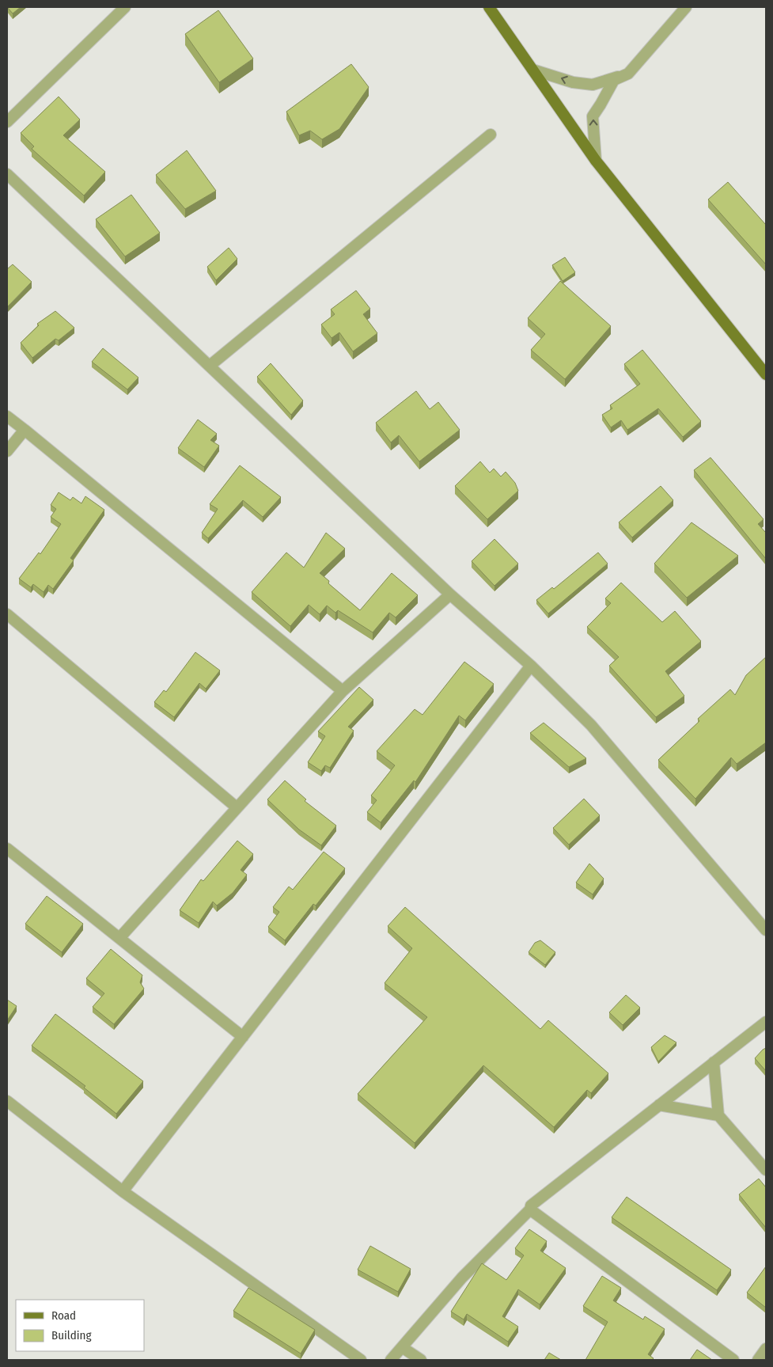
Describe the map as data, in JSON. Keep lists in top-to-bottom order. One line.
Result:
{"legend":["Road","Building"]}
